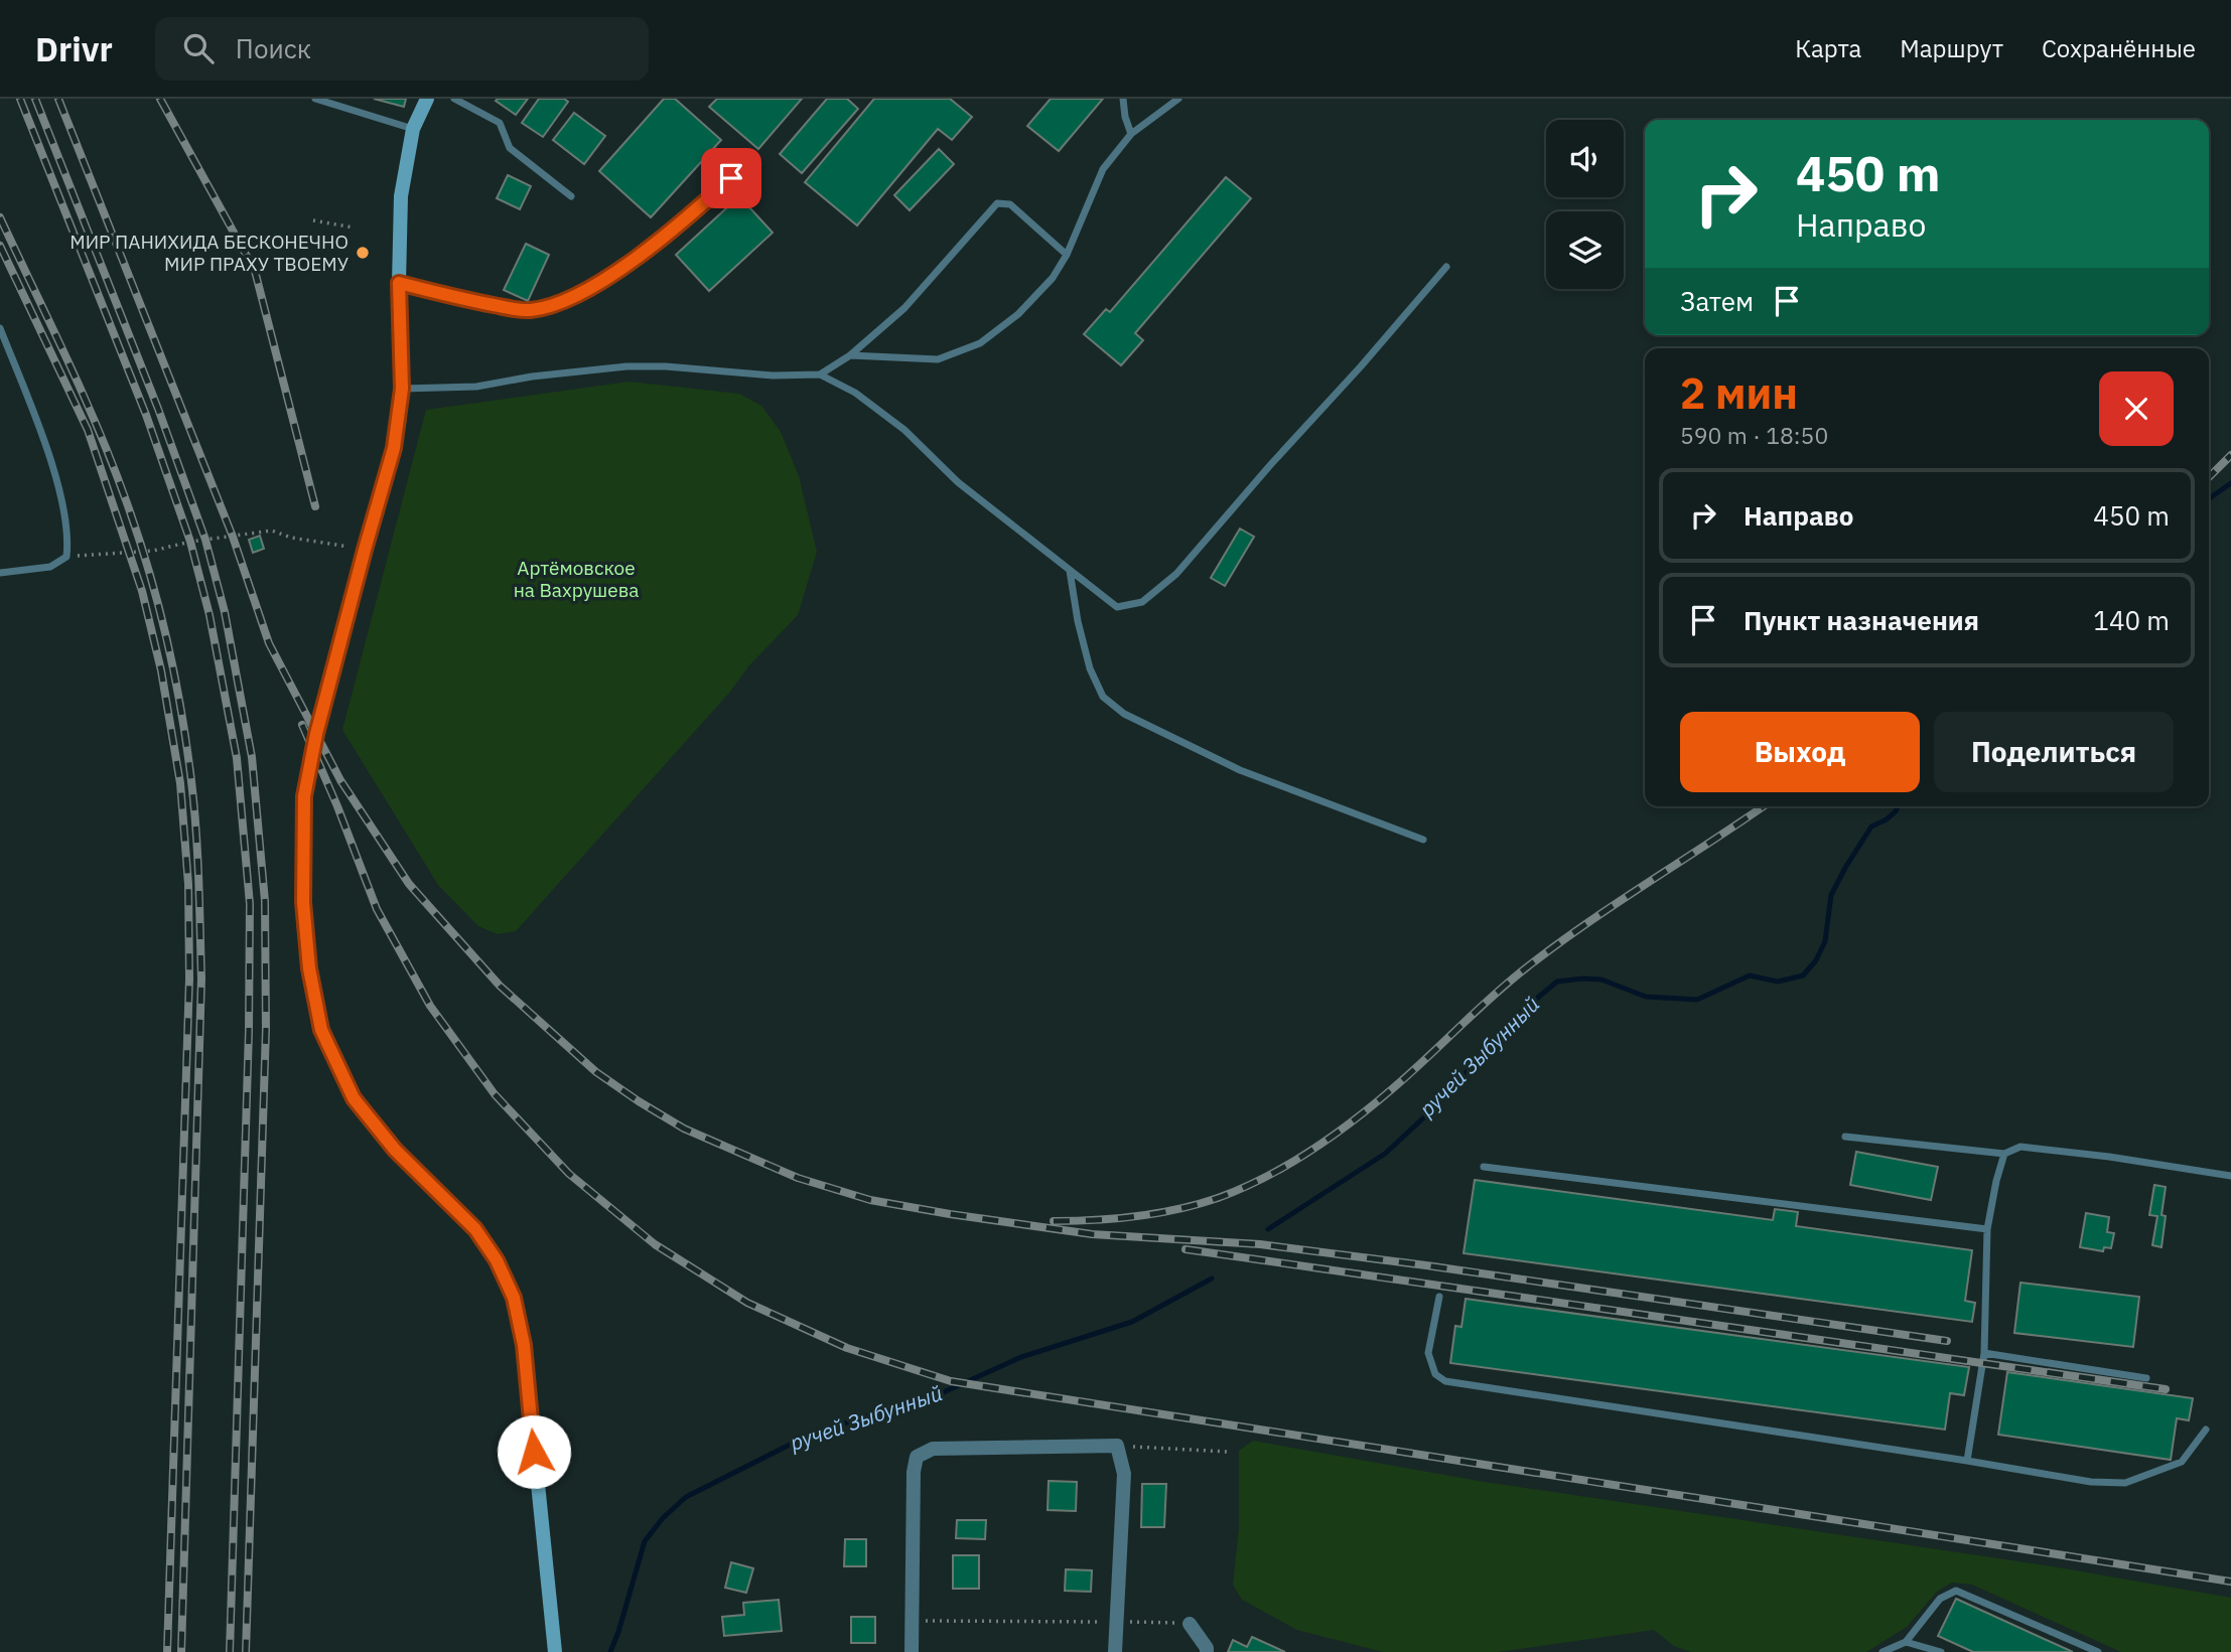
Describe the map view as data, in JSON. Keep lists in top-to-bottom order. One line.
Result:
{"water":["ручей Зыбунный"],"parks":["Артёмовское на Вахрушева"],"places":["МИР ПАНИХИДА БЕСКОНЕЧНО МИР ПРАХУ ТВОЕМУ"],"page":{"header":"Drivr","search":"Поиск","nav":["Карта","Маршрут","Сохранённые"],"turn":["450 m","Направо"],"then":"Затем","heading":["2 мин","590 m · 18:50"],"list":[{"name":"Направо","value":"450 m"},{"name":"Пункт назначения","value":"140 m"}],"buttons":["Выход","Поделиться"]}}
